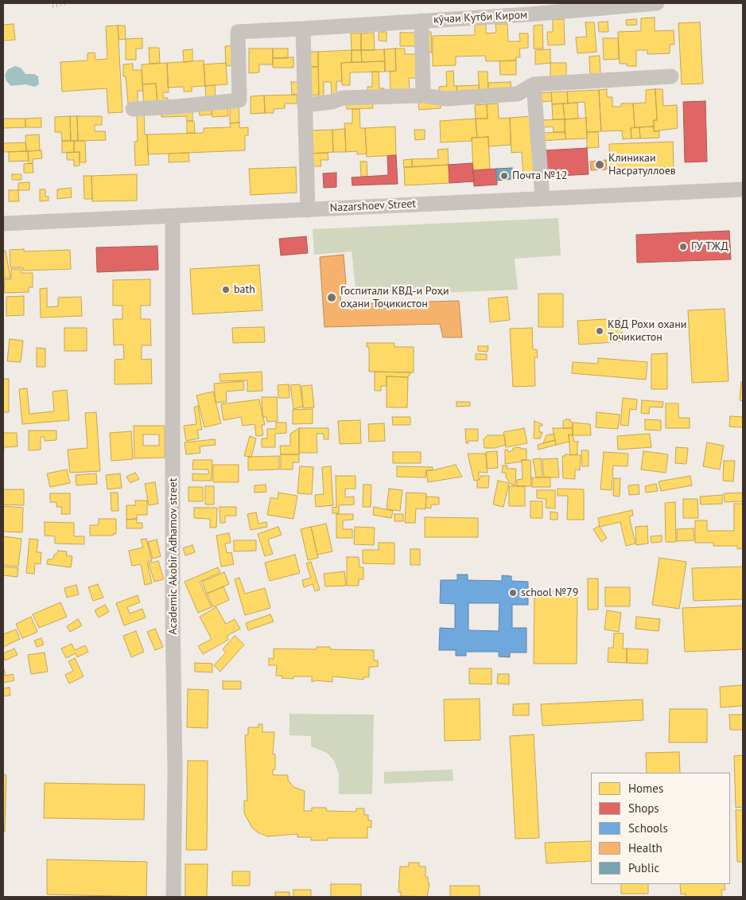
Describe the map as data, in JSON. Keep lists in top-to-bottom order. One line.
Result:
{"streets":{"street":["кӯчаи Кутби Киром","Nazarshoev Street","Academic Akobir Adhamov street"]},"crossings":[["Nazarshoev Street","Academic Akobir Adhamov street"]],"places":["Клиникаи Насратуллоев","Почта №12","ГУ ТЖД","bath","Госпитали КВД-и Роҳи оҳани Тоҷикистон","КВД Рохи охани Точикистон","school №79"],"legend":["Homes","Shops","Schools","Health","Public"]}
